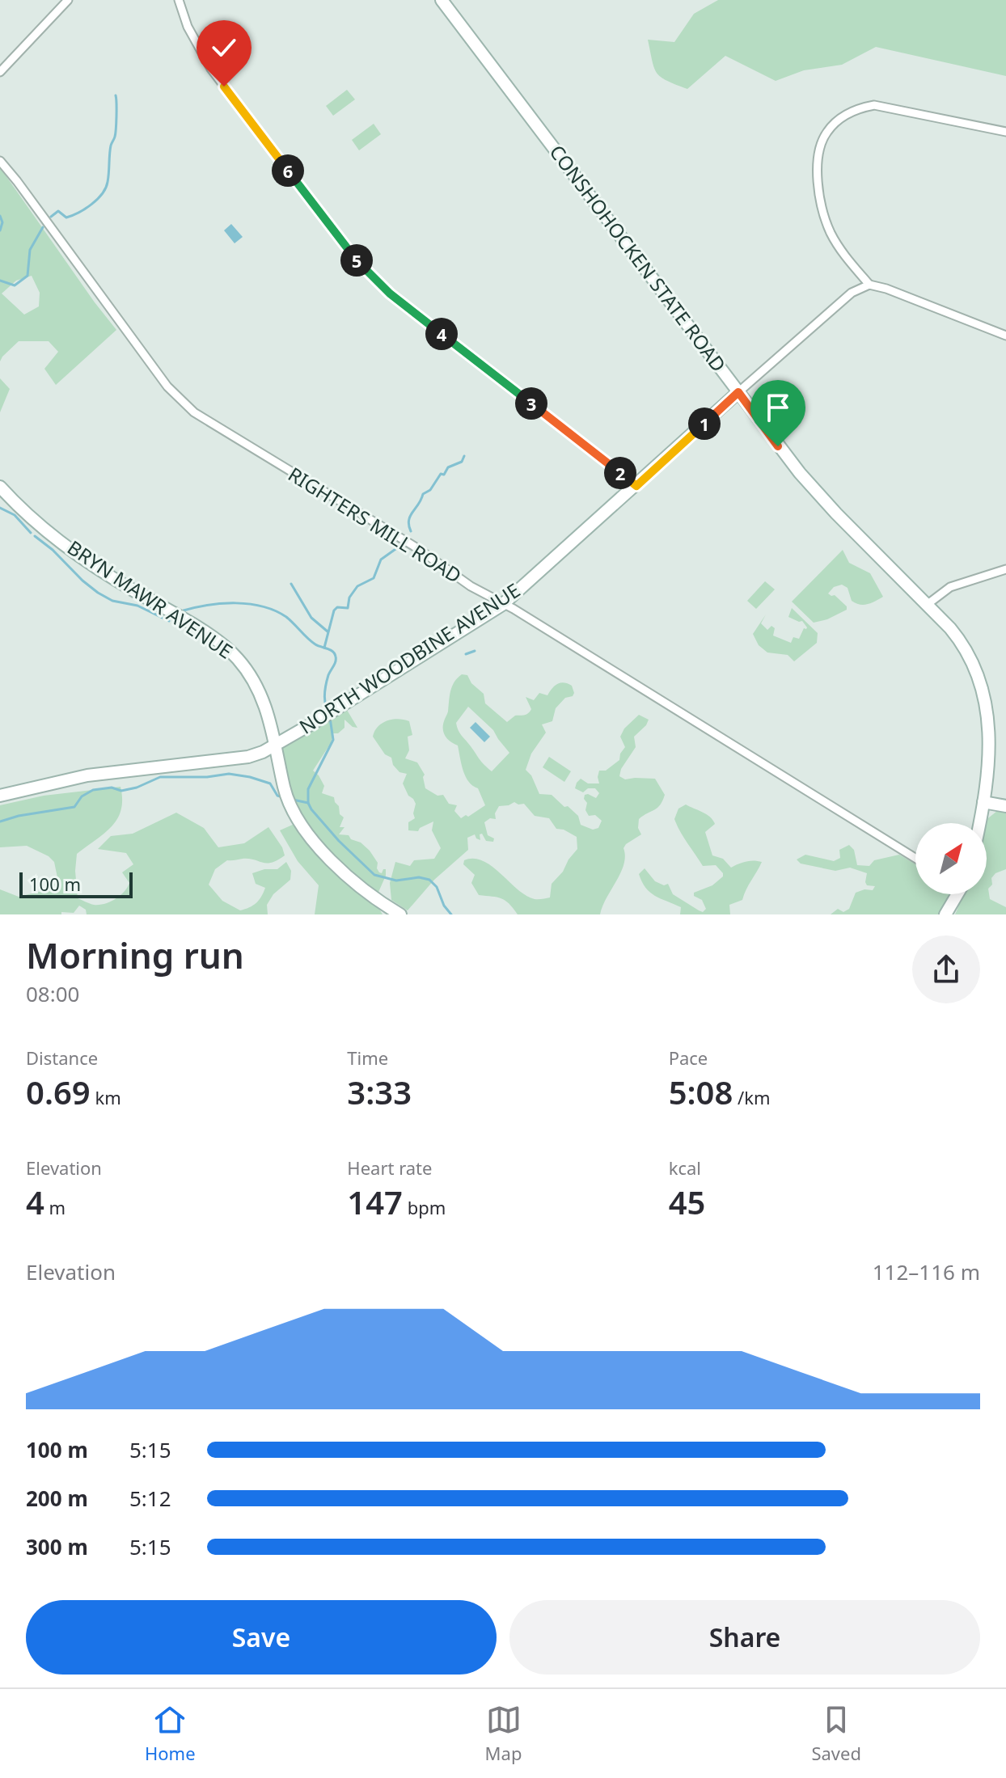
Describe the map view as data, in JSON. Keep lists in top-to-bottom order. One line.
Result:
{"streets":{"street":["CONSHOHOCKEN STATE ROAD","RIGHTERS MILL ROAD","BRYN MAWR AVENUE","NORTH WOODBINE AVENUE"]},"crossings":[["CONSHOHOCKEN STATE ROAD","NORTH WOODBINE AVENUE"],["RIGHTERS MILL ROAD","NORTH WOODBINE AVENUE"],["BRYN MAWR AVENUE","NORTH WOODBINE AVENUE"]],"scale_bar":"100 m","north":"top right","page":{"pins":["6","5","4","3","1","2"],"scale":"100 m","heading":["Morning run","08:00"],"stats":[["Distance","0.69 km"],["Time","3:33"],["Pace","5:08 /km"],["Elevation","4 m"],["Heart rate","147 bpm"],["kcal","45"]],"chart":["Elevation","112–116 m"],"list":[{"name":"100 m","note":"5:15"},{"name":"200 m","note":"5:12"},{"name":"300 m","note":"5:15"}],"buttons":["Save","Share"],"tabs":["Home","Map","Saved"]}}
